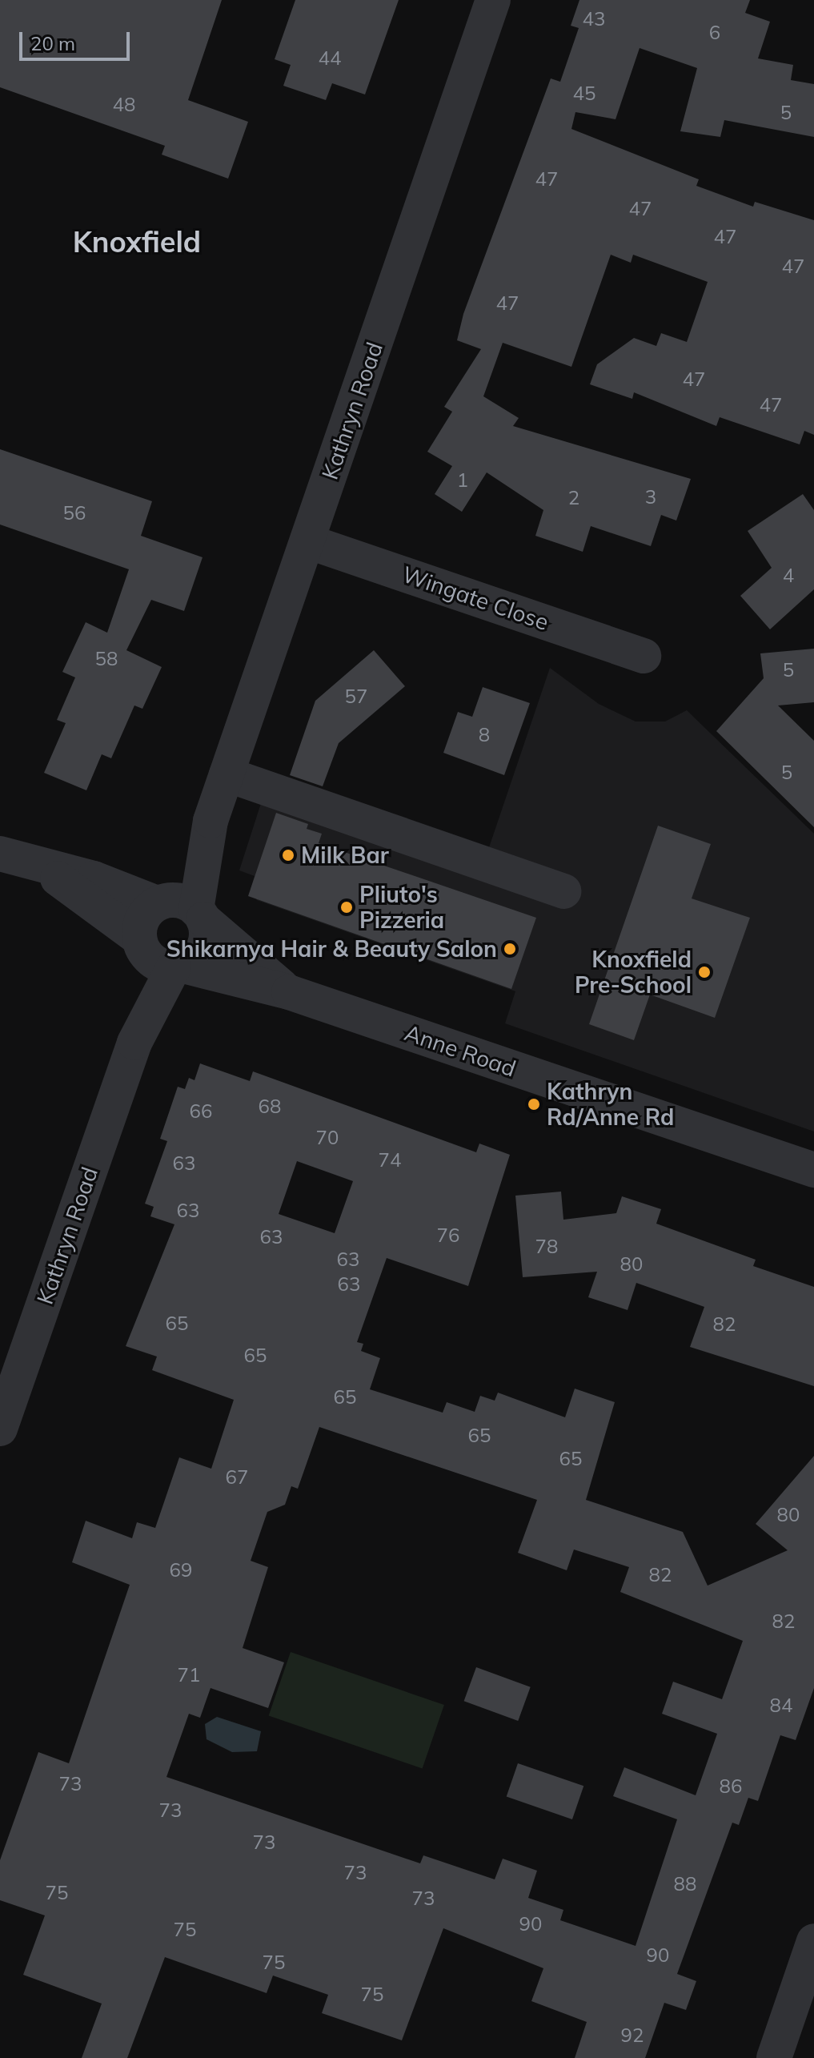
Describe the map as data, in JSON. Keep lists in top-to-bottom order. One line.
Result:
{"streets":{"street":["Kathryn Road","Wingate Close","Anne Road"]},"crossings":[["Kathryn Road","Wingate Close"],["Kathryn Road","Anne Road"]],"districts":["Knoxfield"],"places":["Milk Bar","Pliuto's Pizzeria","Shikarnya Hair & Beauty Salon","Knoxfield Pre-School","Kathryn Rd/Anne Rd"],"house_numbers":["43","6","44","45","48","5","47","47","47","47","47","47","47","1","3","2","56","4","58","5","57","8","5","68","66","70","74","63","63","76","63","78","63","80","63","65","82","65","65","65","65","67","80","69","82","82","71","84","73","86","73","73","73","88","75","73","90","75","90","75","75","92"],"scale_bar":"20 m"}
